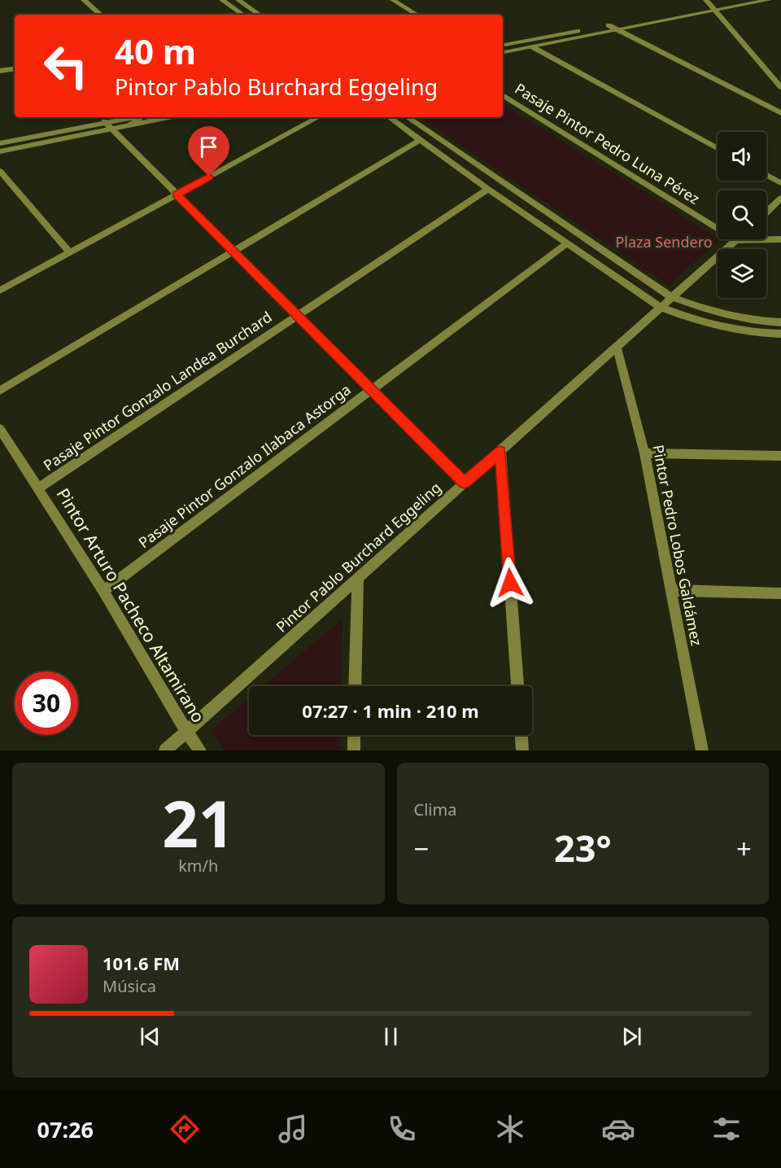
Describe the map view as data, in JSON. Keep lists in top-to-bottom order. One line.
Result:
{"streets":{"street":["Pasaje Pintor Pedro Luna Pérez","Pasaje Pintor Gonzalo Landea Burchard","Pasaje Pintor Gonzalo Ilabaca Astorga","Pintor Pedro Lobos Galdámez","Pintor Pablo Burchard Eggeling","Pintor Arturo Pacheco Altamirano"]},"crossings":[["Pasaje Pintor Pedro Luna Pérez","Pintor Pablo Burchard Eggeling"],["Pasaje Pintor Gonzalo Landea Burchard","Pintor Arturo Pacheco Altamirano"],["Pasaje Pintor Gonzalo Ilabaca Astorga","Pintor Arturo Pacheco Altamirano"],["Pintor Pedro Lobos Galdámez","Pintor Pablo Burchard Eggeling"],["Pintor Pablo Burchard Eggeling","Pintor Arturo Pacheco Altamirano"]],"parks":["Plaza Sendero"],"page":{"turn":["40 m","Pintor Pablo Burchard Eggeling"],"limit":"30","trip":"07:27 · 1 min · 210 m","tile":[["21","km/h"],"Clima"],"heat":["−","23°","+"],"song":["101.6 FM","Música"],"tabs":"07:26"}}
